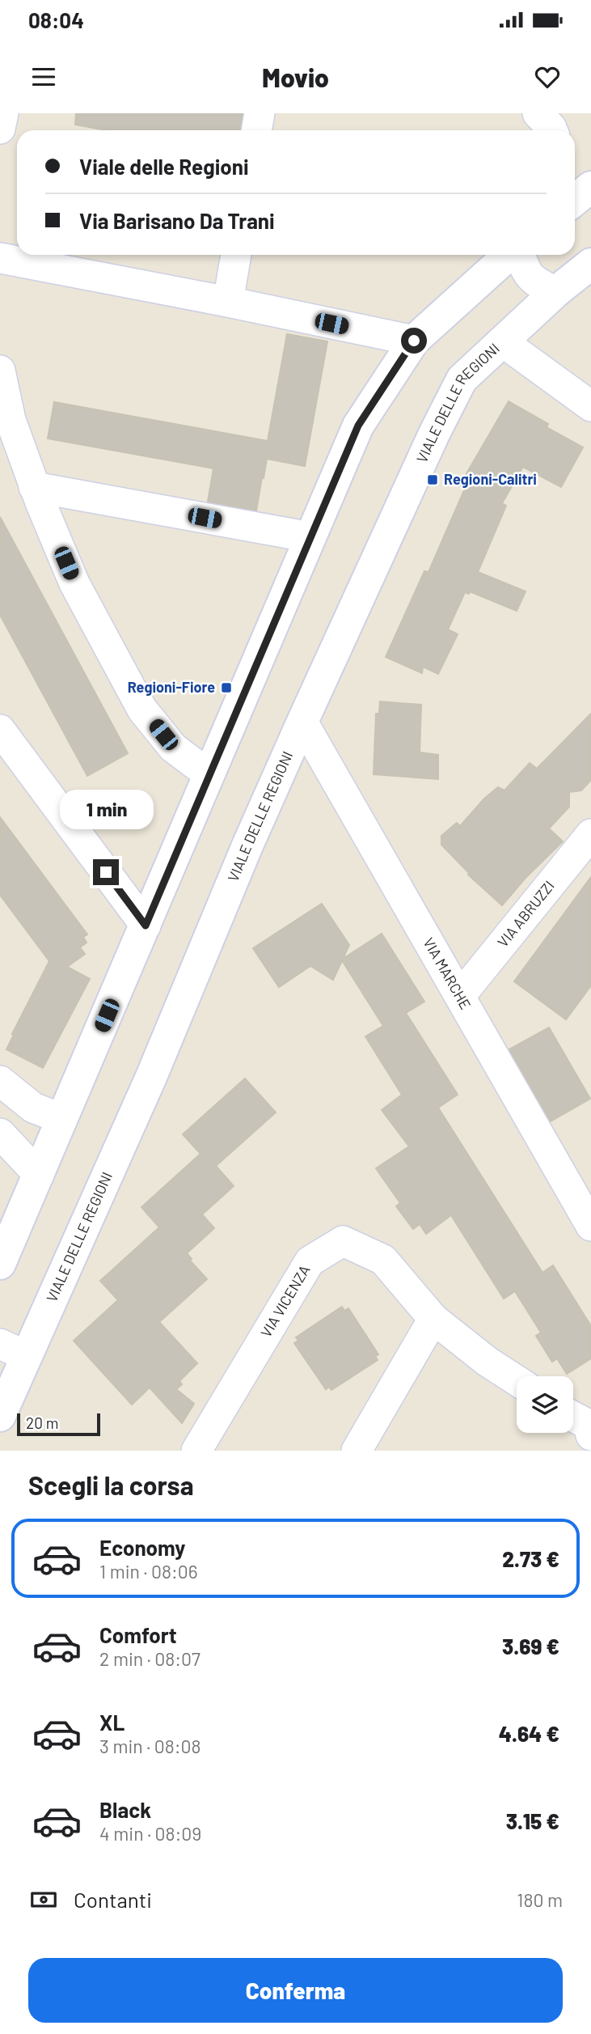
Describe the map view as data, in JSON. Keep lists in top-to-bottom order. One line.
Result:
{"streets":{"street":["VIALE DELLE REGIONI","VIA ABRUZZI","VIA MARCHE","VIA VICENZA"]},"crossings":[["VIALE DELLE REGIONI","VIA MARCHE"],["VIA ABRUZZI","VIA MARCHE"]],"places":{"transit":["Regioni-Calitri","Regioni-Fiore"]},"scale_bar":"20 m","page":{"status":"08:04","header":"Movio","banner":["Viale delle Regioni","Via Barisano Da Trani"],"bubble":"1 min","scale":"20 m","heading":"Scegli la corsa","list":[{"name":"Economy","note":"1 min · 08:06","value":"2.73 €"},{"name":"Comfort","note":"2 min · 08:07","value":"3.69 €"},{"name":"XL","note":"3 min · 08:08","value":"4.64 €"},{"name":"Black","note":"4 min · 08:09","value":"3.15 €"}],"pay":["Contanti","180 m"],"buttons":"Conferma"}}
